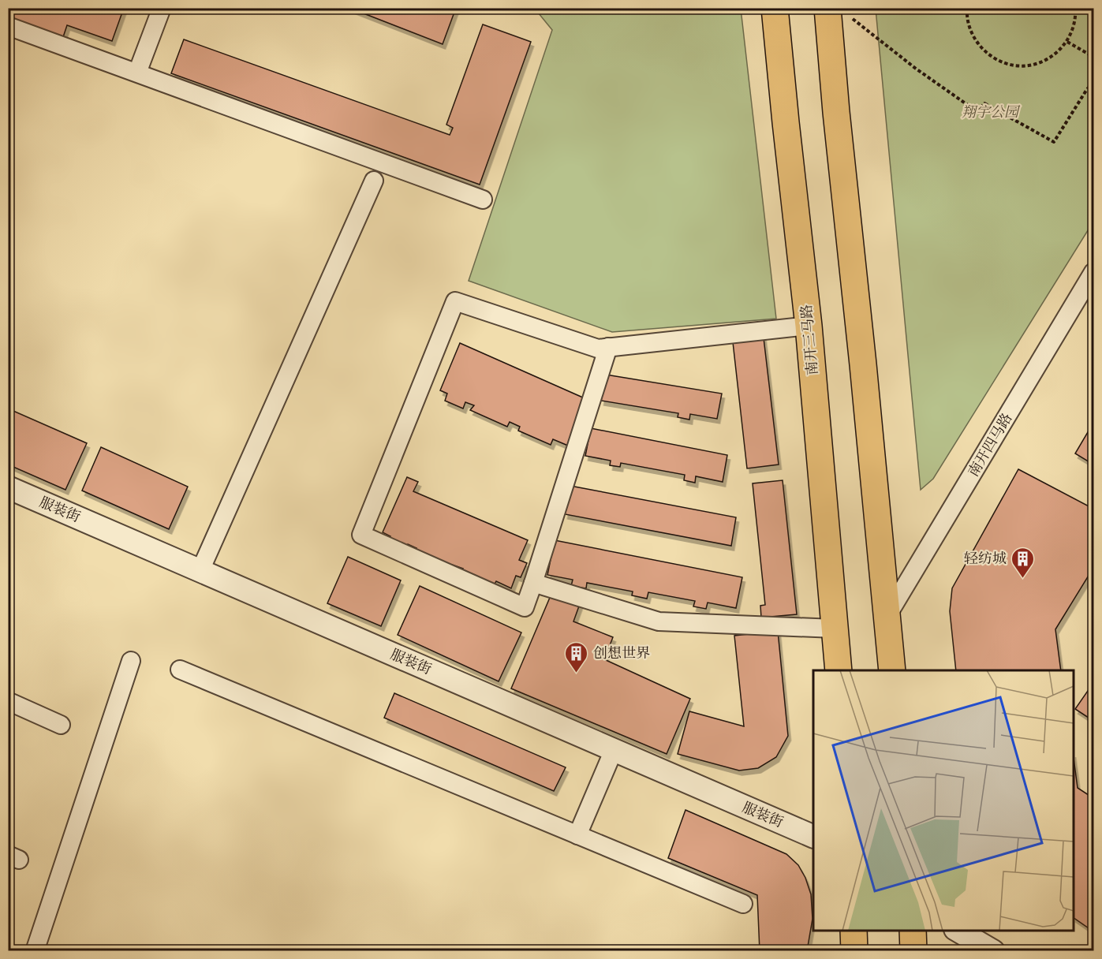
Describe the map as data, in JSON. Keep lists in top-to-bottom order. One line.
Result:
{"streets":{"main road":["南开三马路"],"street":["南开四马路","服装街"]},"parks":["翔宇公园"],"places":{"building":["轻纺城","创想世界"]}}
